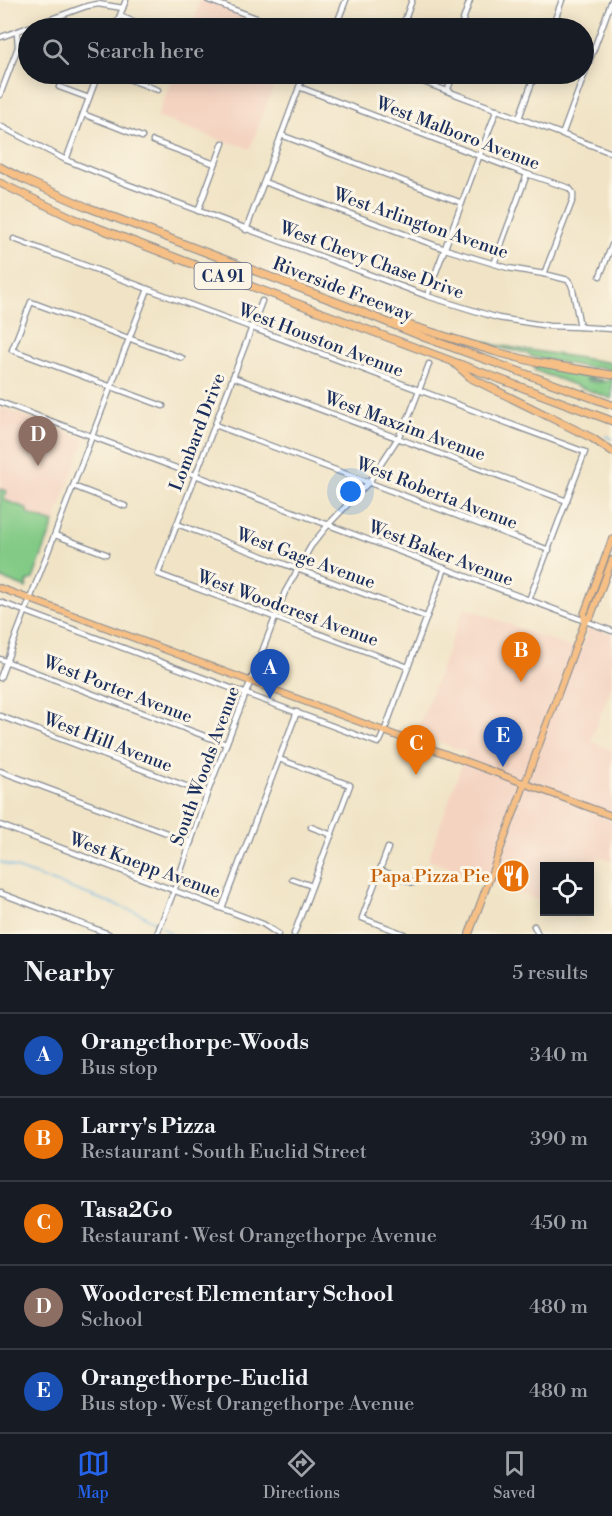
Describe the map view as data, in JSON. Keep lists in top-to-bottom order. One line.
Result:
{"streets":{"highway":["CA 91","Riverside Freeway"],"street":["West Malboro Avenue","West Arlington Avenue","West Chevy Chase Drive","West Houston Avenue","West Maxzim Avenue","Lombard Drive","West Roberta Avenue","West Baker Avenue","West Gage Avenue","West Woodcrest Avenue","West Porter Avenue","West Hill Avenue","South Woods Avenue","West Knepp Avenue"]},"crossings":[["West Malboro Avenue","West Arlington Avenue"],["West Arlington Avenue","West Chevy Chase Drive"],["West Houston Avenue","West Maxzim Avenue"],["West Houston Avenue","Lombard Drive"],["West Houston Avenue","South Woods Avenue"],["West Maxzim Avenue","Lombard Drive"],["West Maxzim Avenue","South Woods Avenue"],["Lombard Drive","West Roberta Avenue"],["Lombard Drive","West Baker Avenue"],["Lombard Drive","West Gage Avenue"],["Lombard Drive","West Woodcrest Avenue"],["West Roberta Avenue","South Woods Avenue"],["West Baker Avenue","South Woods Avenue"],["West Gage Avenue","South Woods Avenue"],["West Woodcrest Avenue","South Woods Avenue"],["West Porter Avenue","South Woods Avenue"],["West Hill Avenue","South Woods Avenue"],["South Woods Avenue","West Knepp Avenue"]],"places":{"restaurant":["Papa Pizza Pie"]},"page":{"search":"Search here","pins":["D","B","A","E","C"],"heading":["Nearby","5 results"],"list":[{"mark":"A","name":"Orangethorpe-Woods","note":"Bus stop","value":"340 m"},{"mark":"B","name":"Larry's Pizza","note":"Restaurant · South Euclid Street","value":"390 m"},{"mark":"C","name":"Tasa2Go","note":"Restaurant · West Orangethorpe Avenue","value":"450 m"},{"mark":"D","name":"Woodcrest Elementary School","note":"School","value":"480 m"},{"mark":"E","name":"Orangethorpe-Euclid","note":"Bus stop · West Orangethorpe Avenue","value":"480 m"}],"nav":["Map","Directions","Saved"]}}
